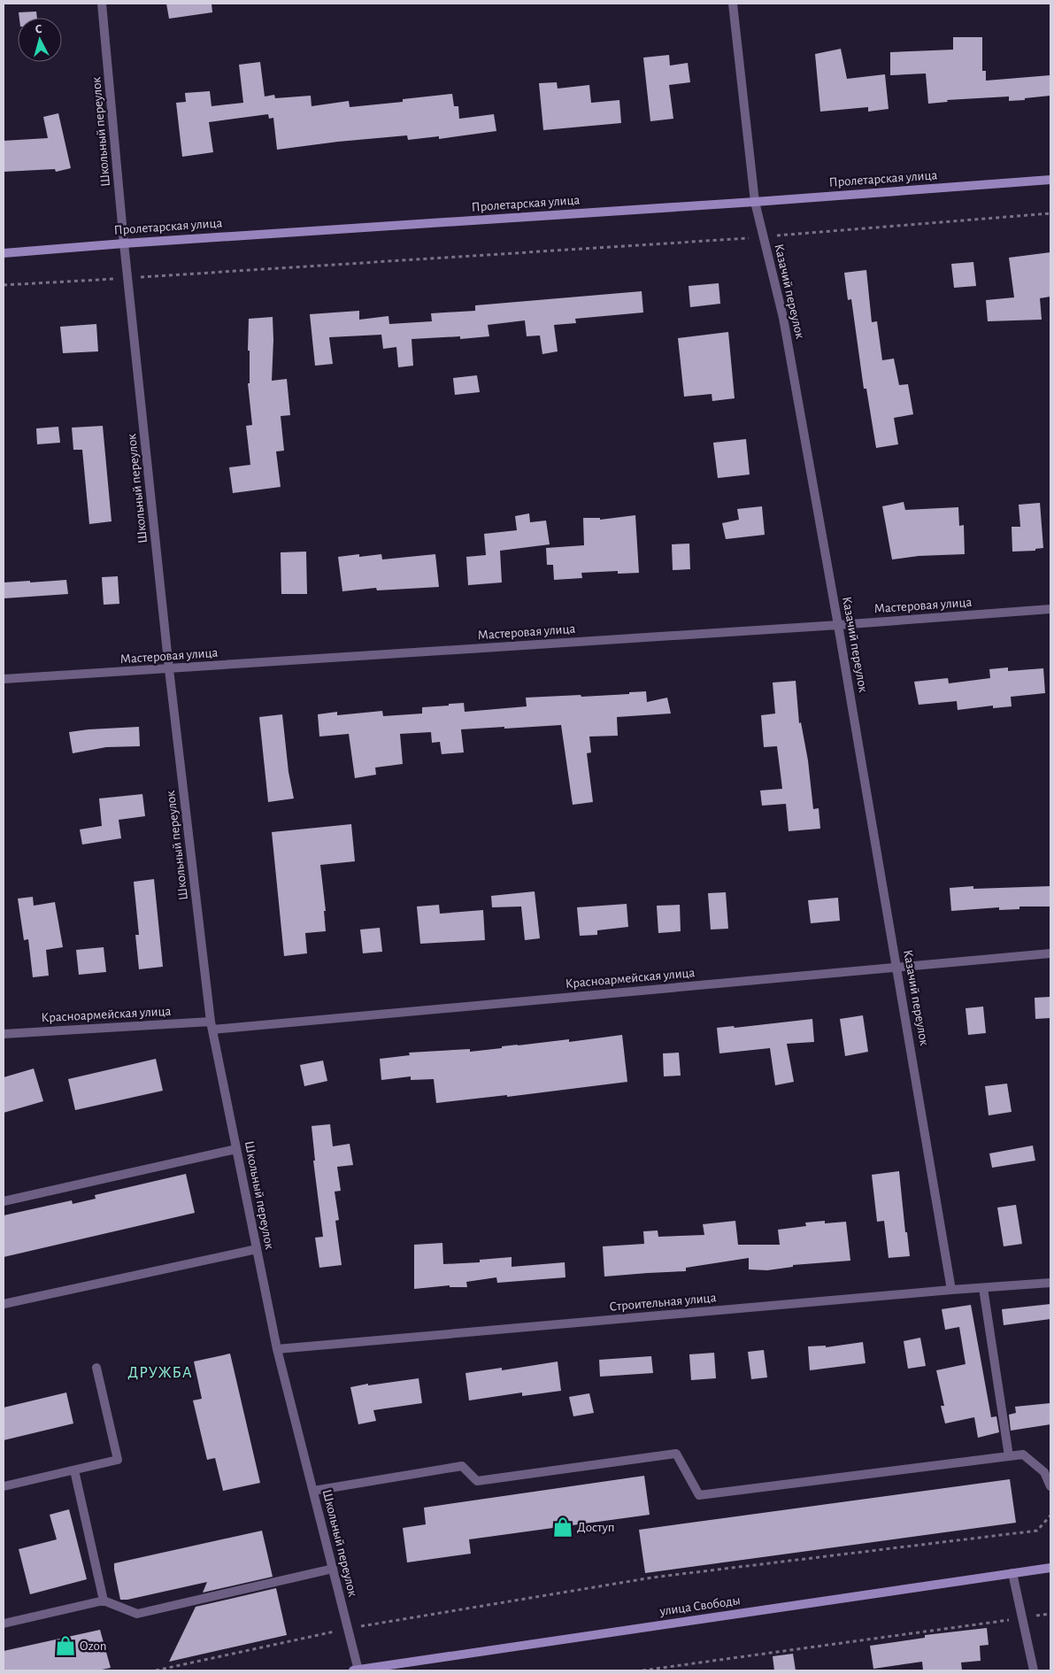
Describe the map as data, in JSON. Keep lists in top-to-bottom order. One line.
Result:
{"streets":{"street":["Школьный переулок","Пролетарская улица","Казачий переулок","Мастеровая улица","Красноармейская улица","Строительная улица","улица Свободы"]},"crossings":[["Школьный переулок","Пролетарская улица"],["Школьный переулок","Мастеровая улица"],["Школьный переулок","Красноармейская улица"],["Школьный переулок","Строительная улица"],["Школьный переулок","улица Свободы"],["Пролетарская улица","Казачий переулок"],["Казачий переулок","Мастеровая улица"],["Казачий переулок","Красноармейская улица"],["Казачий переулок","Строительная улица"]],"districts":["ДРУЖБА"],"places":{"shop":["Доступ","Ozon"]},"north":"top"}
